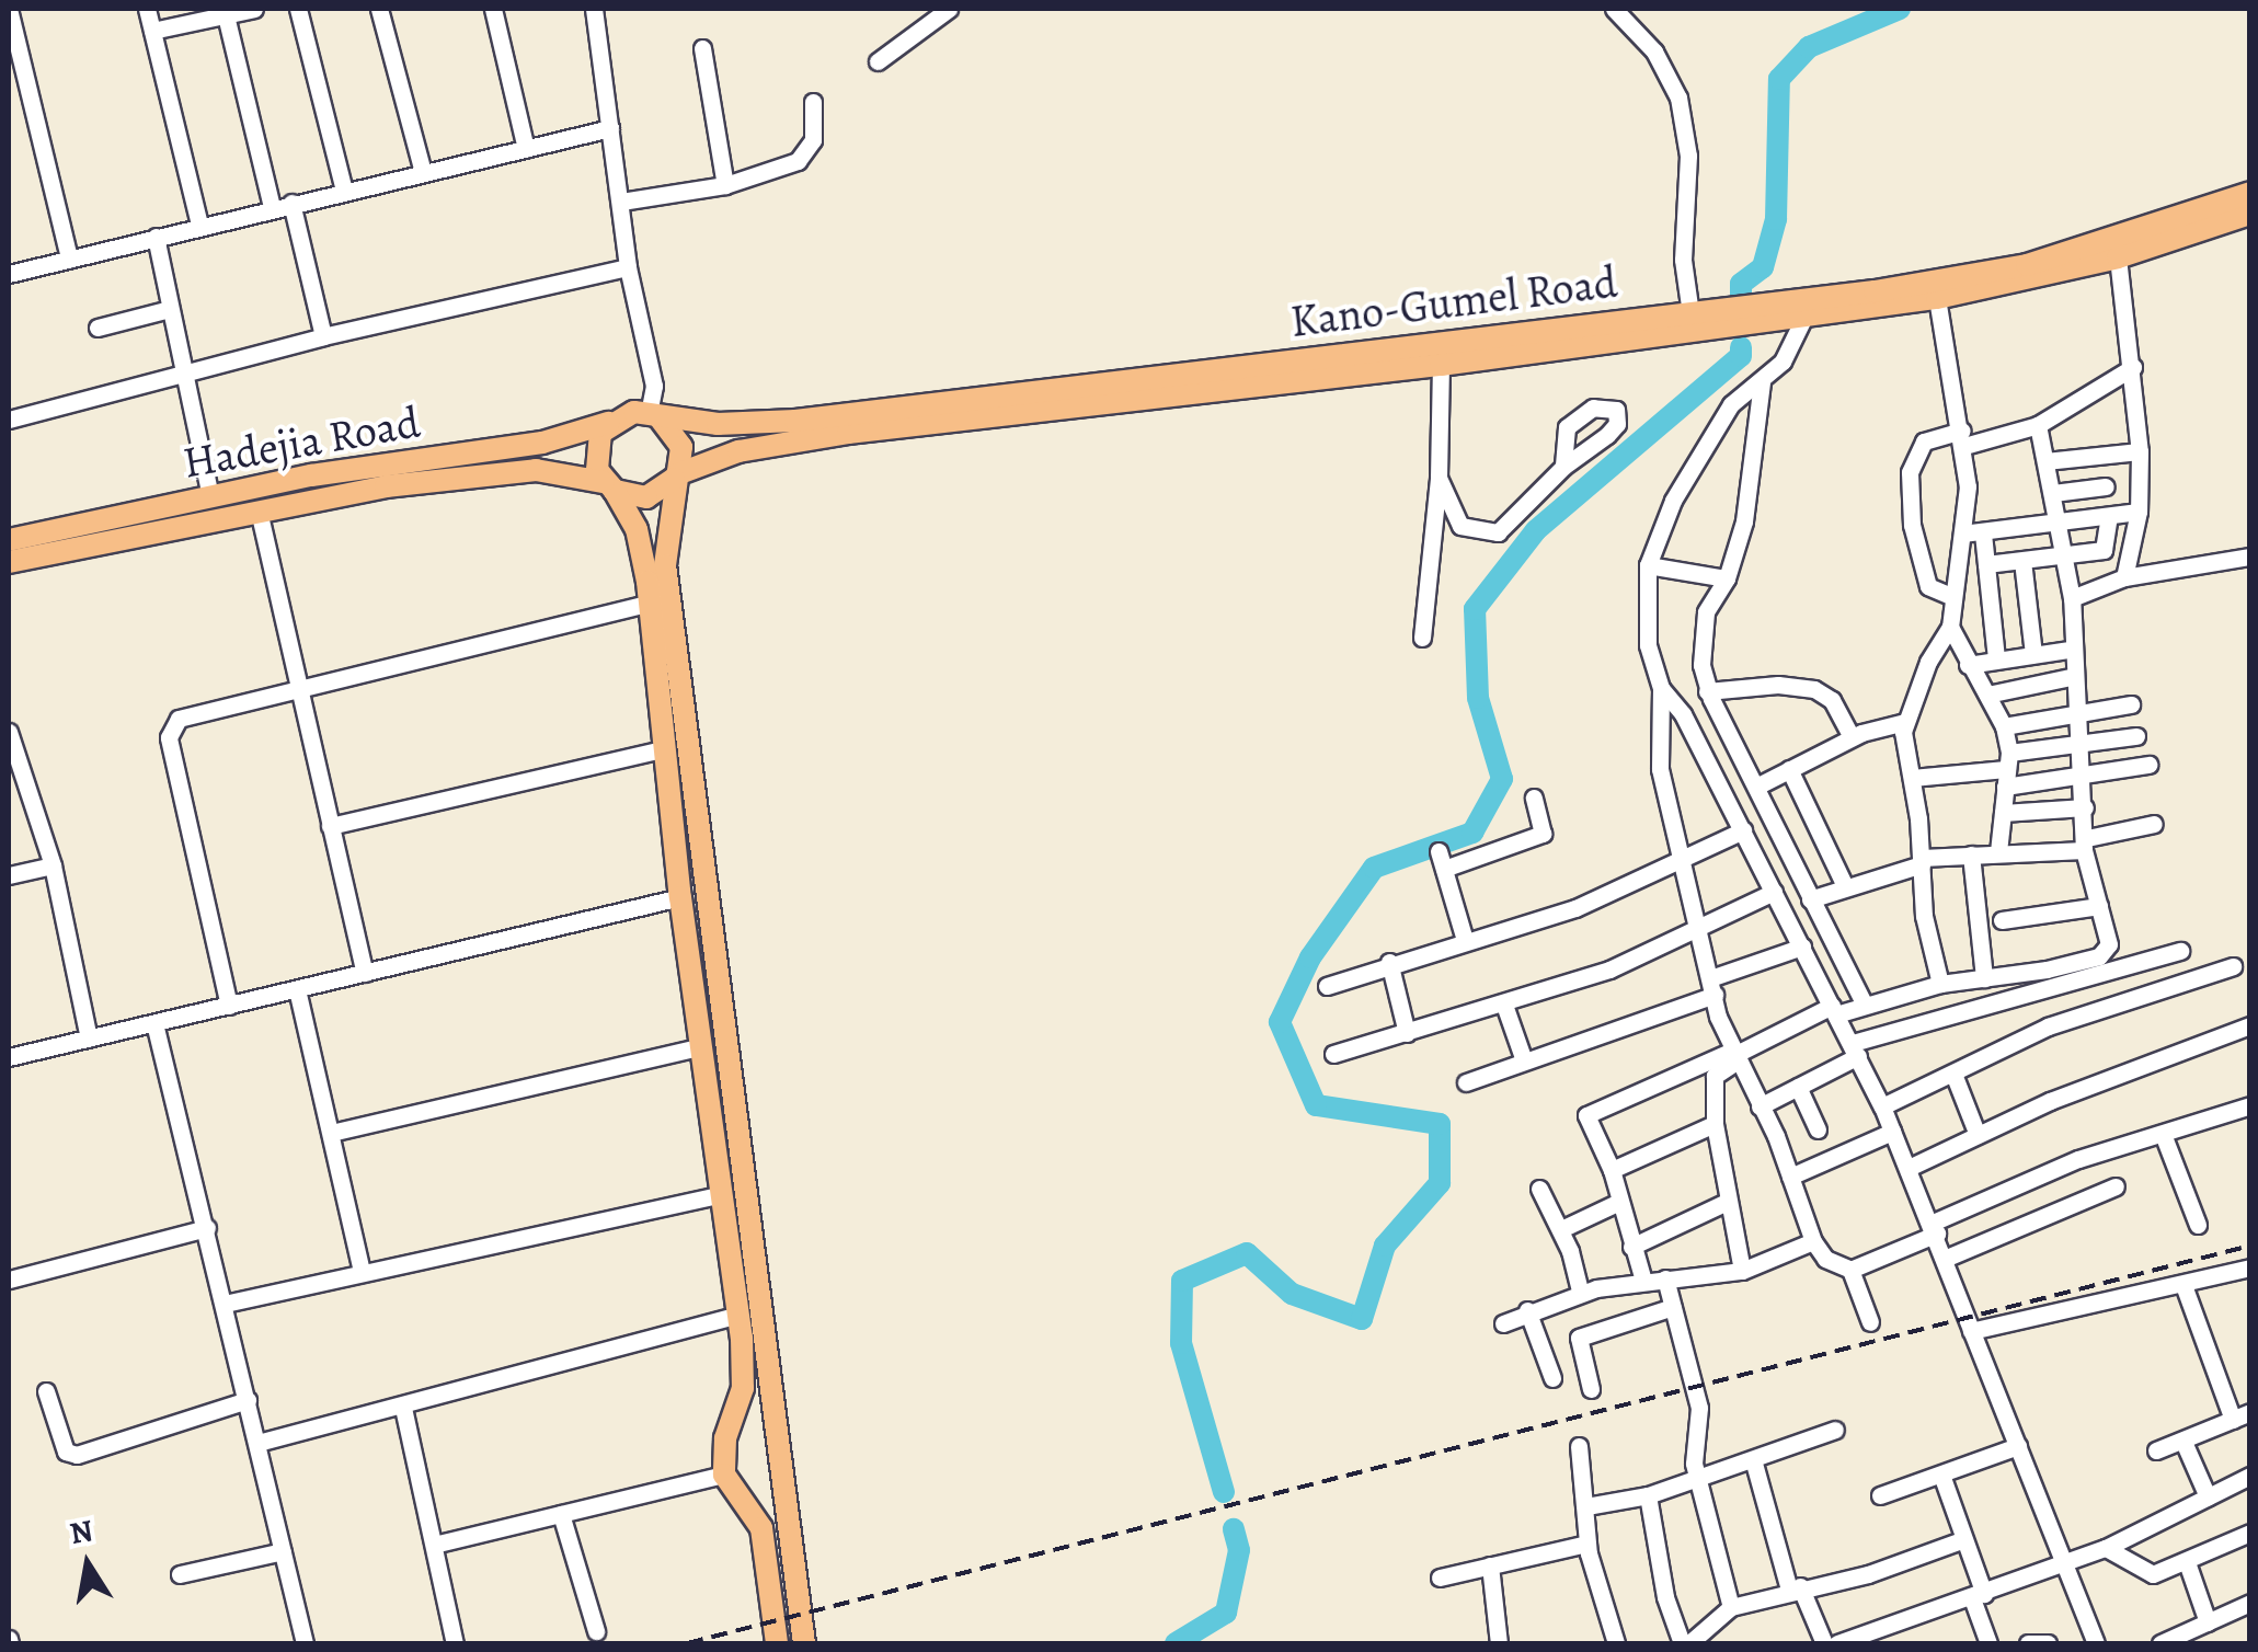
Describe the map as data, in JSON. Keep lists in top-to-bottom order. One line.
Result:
{"streets":{"main road":["Kano-Gumel Road","Hadejia Road"]},"crossings":[["Kano-Gumel Road","Hadejia Road"]],"north":"top"}
